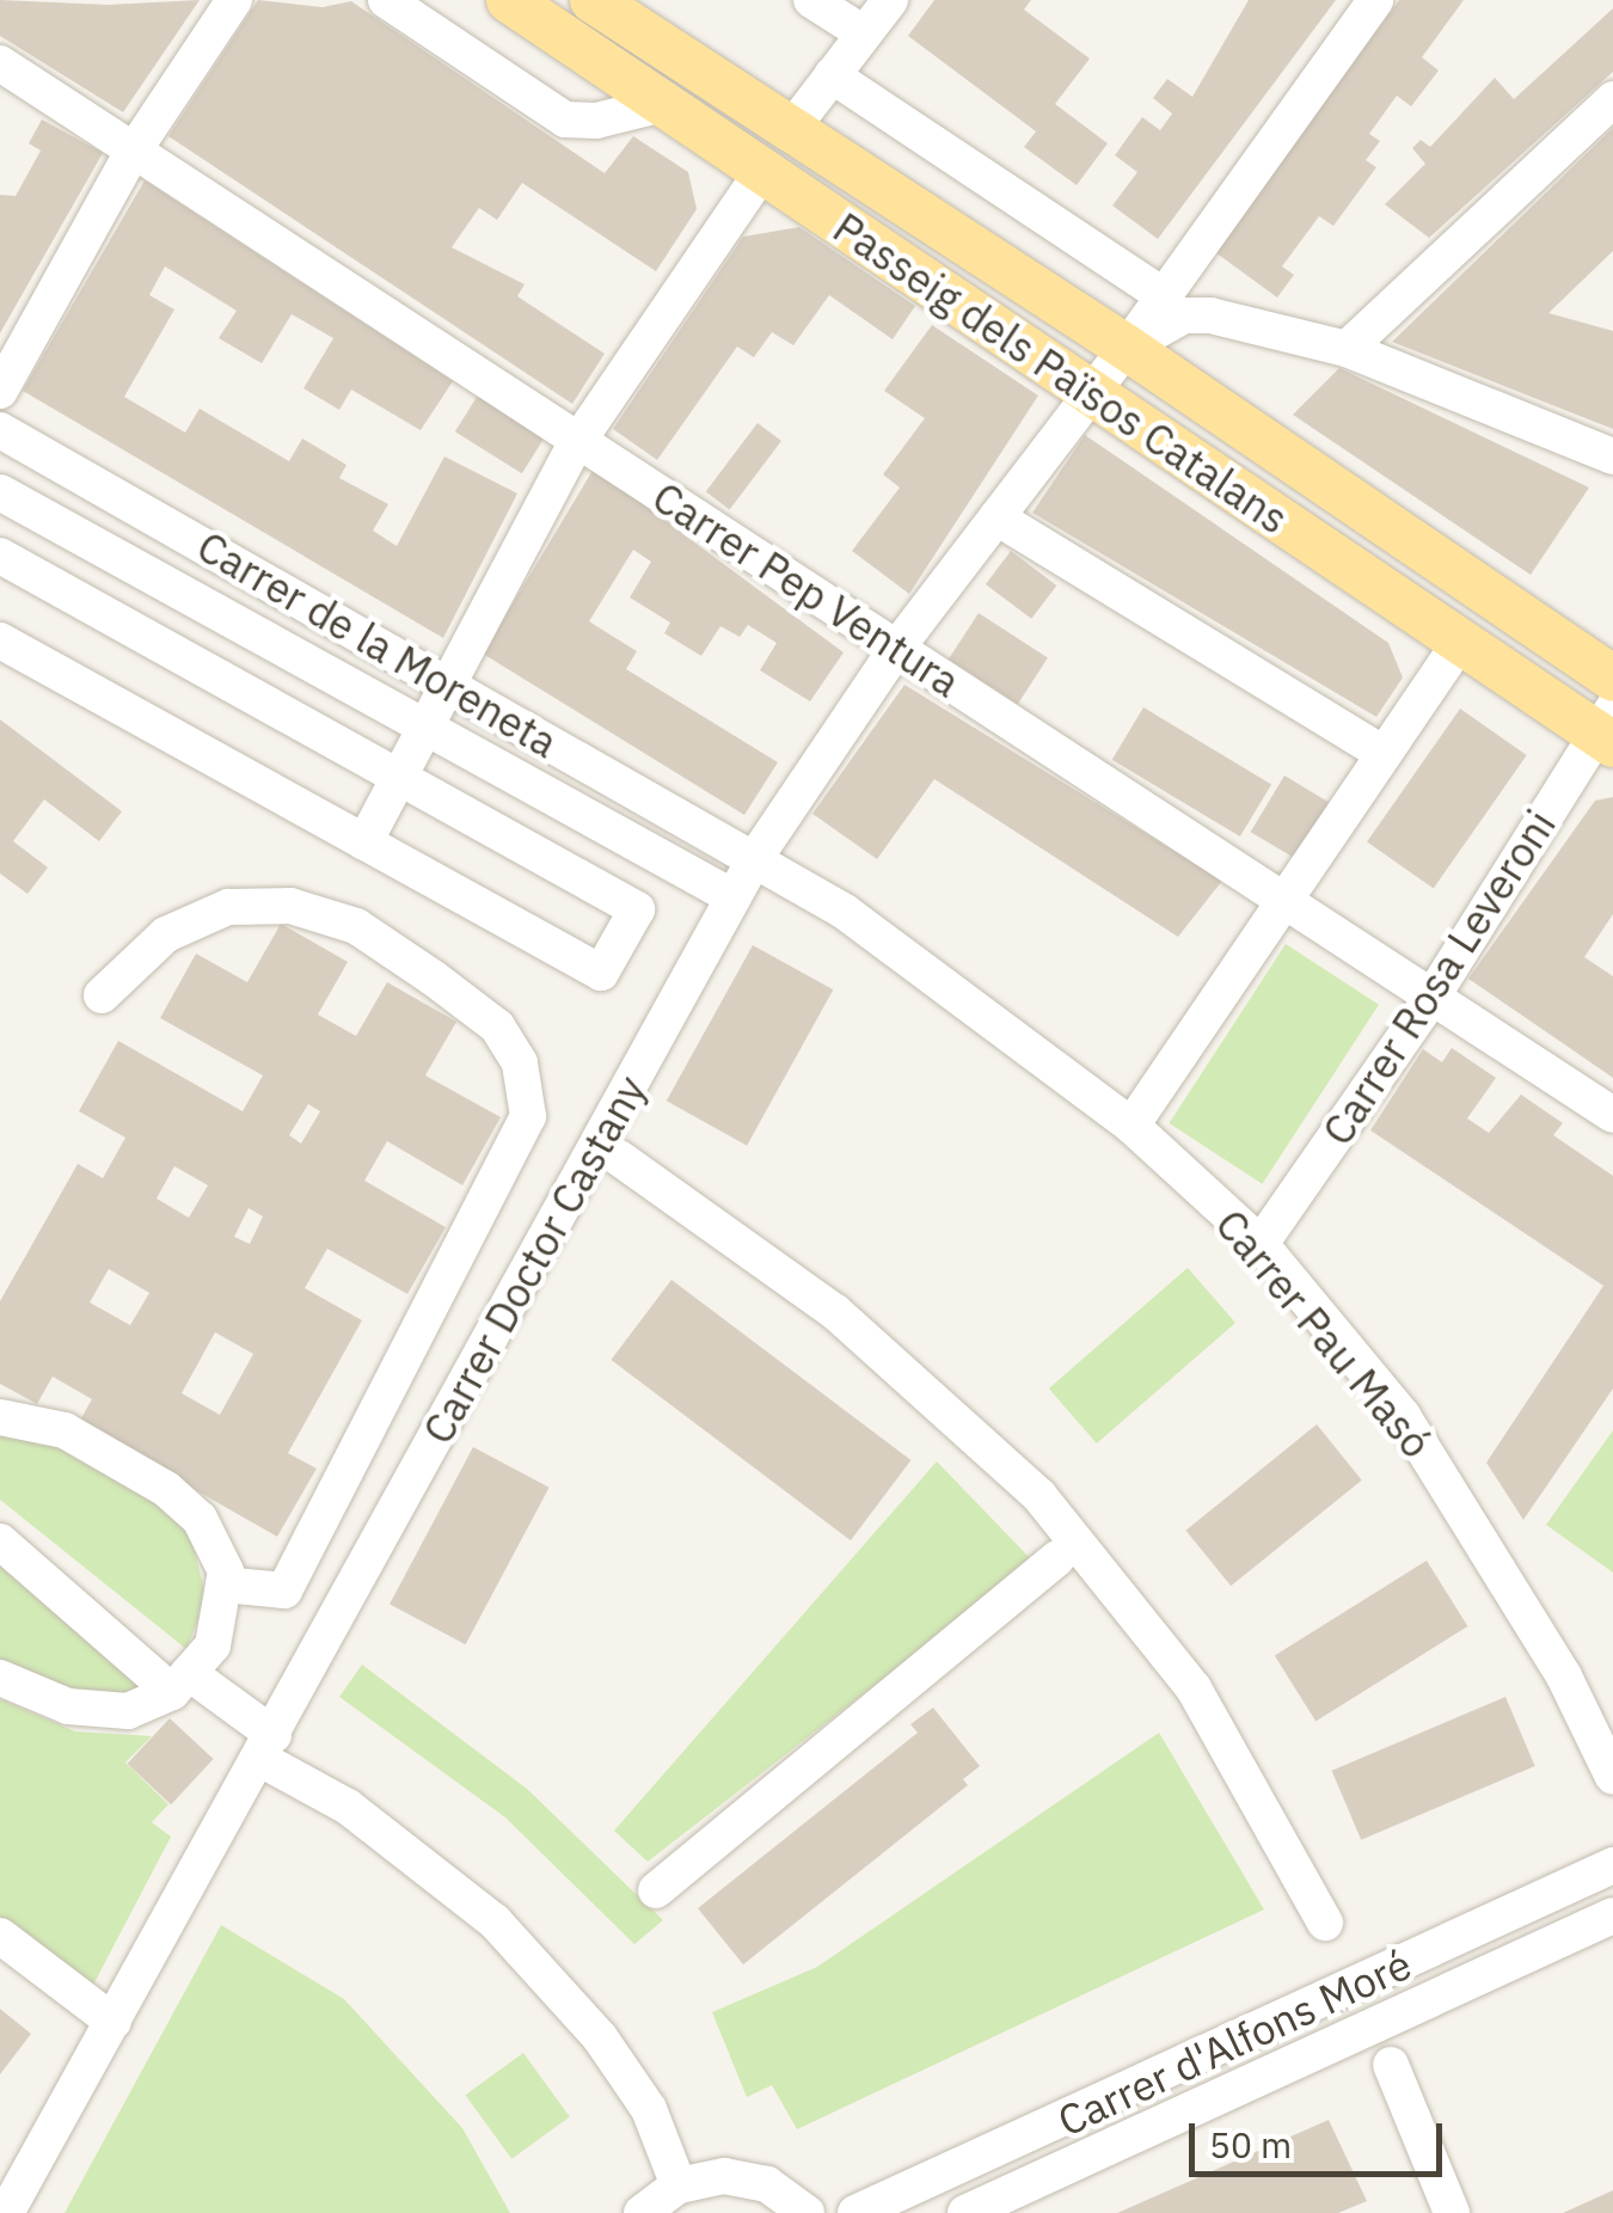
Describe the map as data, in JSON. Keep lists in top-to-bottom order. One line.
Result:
{"streets":{"main road":["Passeig dels Països Catalans"],"street":["Carrer Pep Ventura","Carrer de la Moreneta","Carrer Rosa Leveroni","Carrer Doctor Castany","Carrer Pau Masó","Carrer d'Alfons Moré"]},"crossings":[["Passeig dels Països Catalans","Carrer Rosa Leveroni"],["Passeig dels Països Catalans","Carrer Doctor Castany"],["Carrer Pep Ventura","Carrer Rosa Leveroni"],["Carrer Pep Ventura","Carrer Doctor Castany"],["Carrer de la Moreneta","Carrer Doctor Castany"],["Carrer de la Moreneta","Carrer Pau Masó"],["Carrer Rosa Leveroni","Carrer Pau Masó"],["Carrer Doctor Castany","Carrer Pau Masó"]],"scale_bar":"50 m"}
